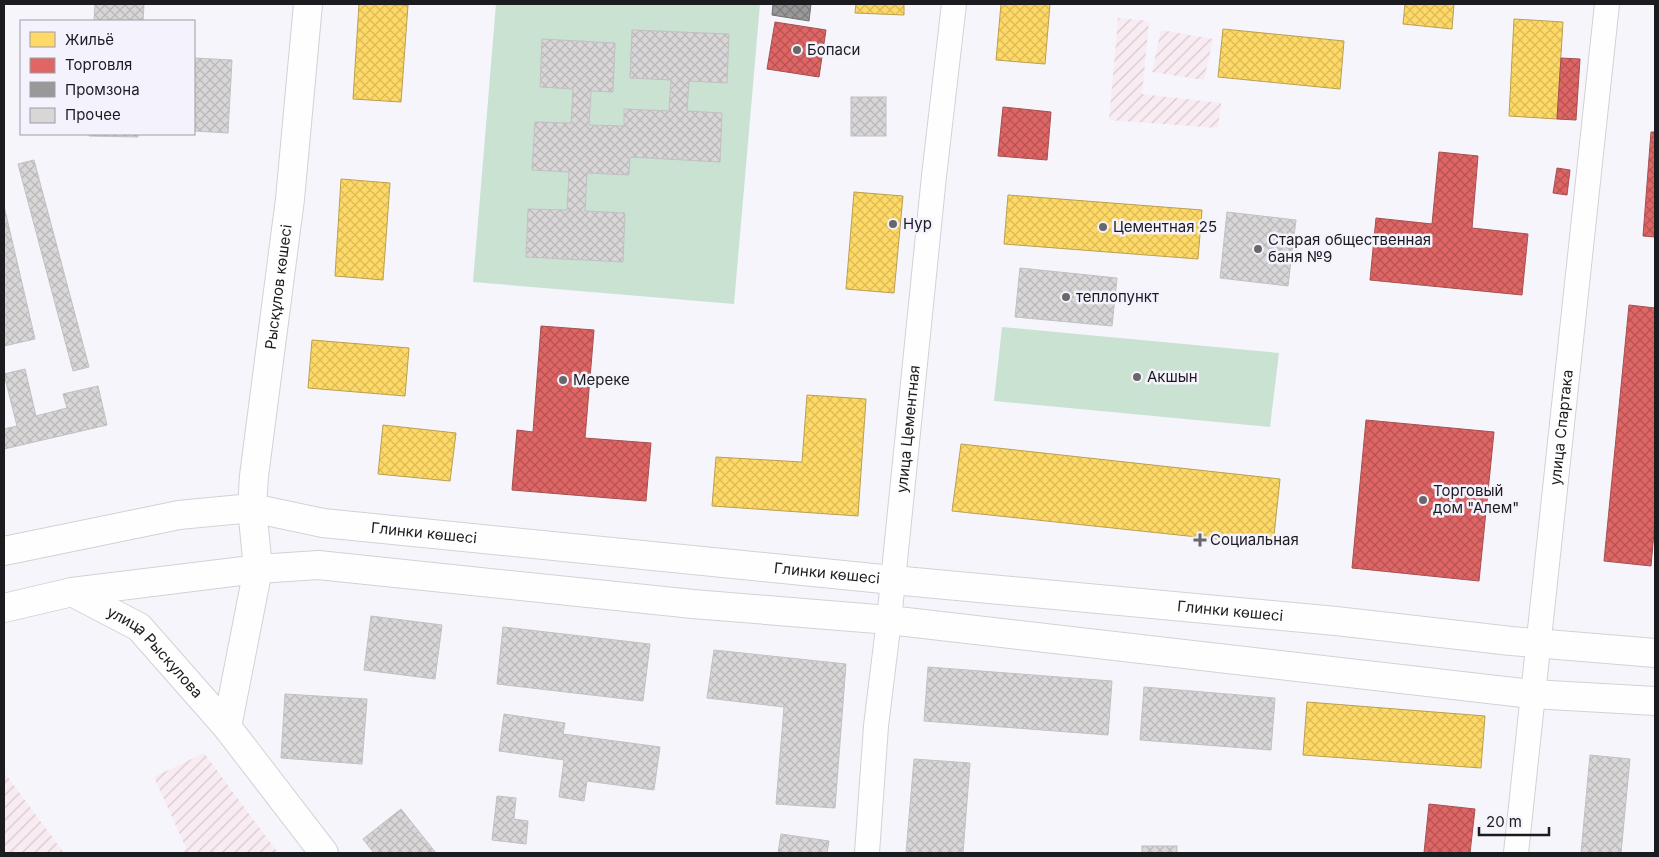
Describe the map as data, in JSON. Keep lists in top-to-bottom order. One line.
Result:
{"streets":{"main road":["Рысқұлов көшесі","Глинки көшесі","улица Рыскулова"],"street":["улица Цементная","улица Спартака"]},"crossings":[["Рысқұлов көшесі","Глинки көшесі"],["улица Цементная","Глинки көшесі"],["улица Спартака","Глинки көшесі"]],"places":{"other":["Бопаси","Нур","Цементная 25","Старая общественная баня №9","теплопункт","Акшын","Мереке","Торговый дом \"Алем\""],"health":["Социальная"]},"legend":["Жильё","Торговля","Промзона","Прочее"],"scale_bar":"20 m"}
